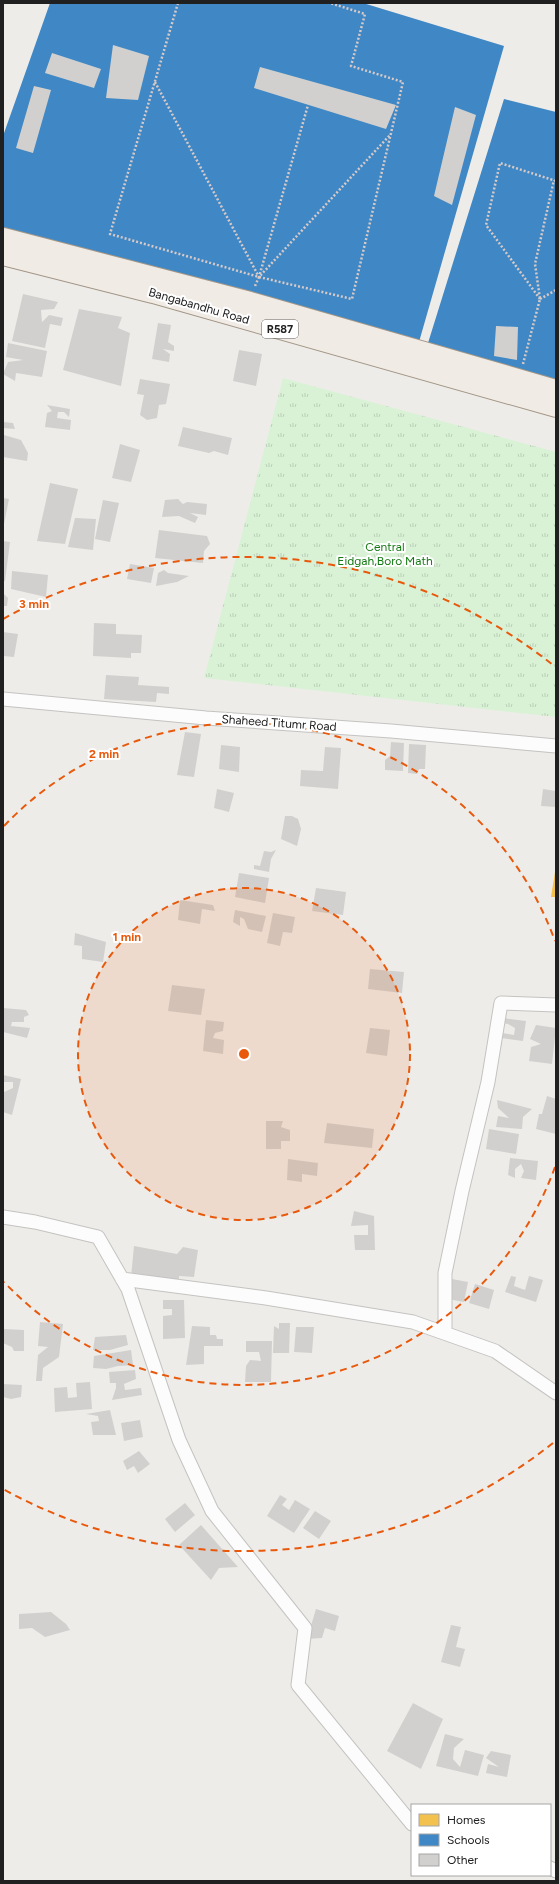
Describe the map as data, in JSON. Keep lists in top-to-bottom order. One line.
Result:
{"streets":{"main road":["Bangabandhu Road","R587"],"street":["Shaheed Titumr Road"]},"parks":["Central Eidgah,Boro Math"],"legend":["Homes","Schools","Other"],"rings":["3 min","2 min","1 min"]}
